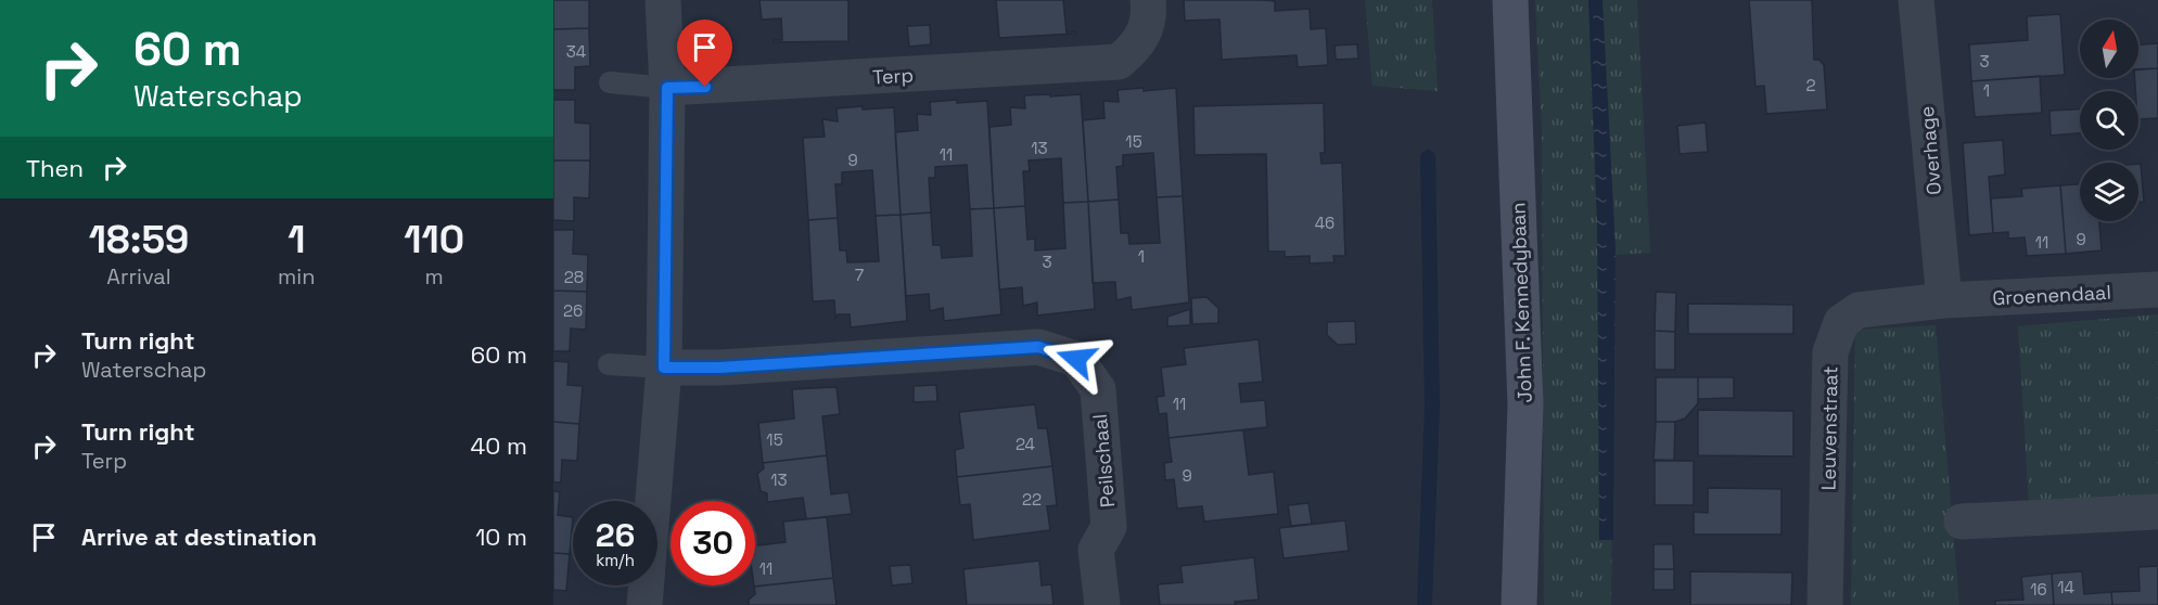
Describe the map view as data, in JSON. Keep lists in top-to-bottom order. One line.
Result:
{"streets":{"main road":["John F. Kennedybaan"],"street":["Terp","Overhage","Groenendaal","Leuvenstraat","Peilschaal"]},"crossings":[["Overhage","Groenendaal"],["Overhage","Leuvenstraat"],["Groenendaal","Leuvenstraat"]],"house_numbers":["34","3","2","1","15","13","11","9","46","9","11","1","3","7","28","26","11","15","24","9","13","22","11","14","16"],"north":"top","page":{"turn":["60 m","Waterschap"],"then":"Then","eta":["18:59","Arrival","1","min","110","m"],"list":[{"name":"Turn right","note":"Waterschap","value":"60 m"},{"name":"Turn right","note":"Terp","value":"40 m"},{"name":"Arrive at destination","value":"10 m"}],"speed":"26 km/h","limit":"30"}}
